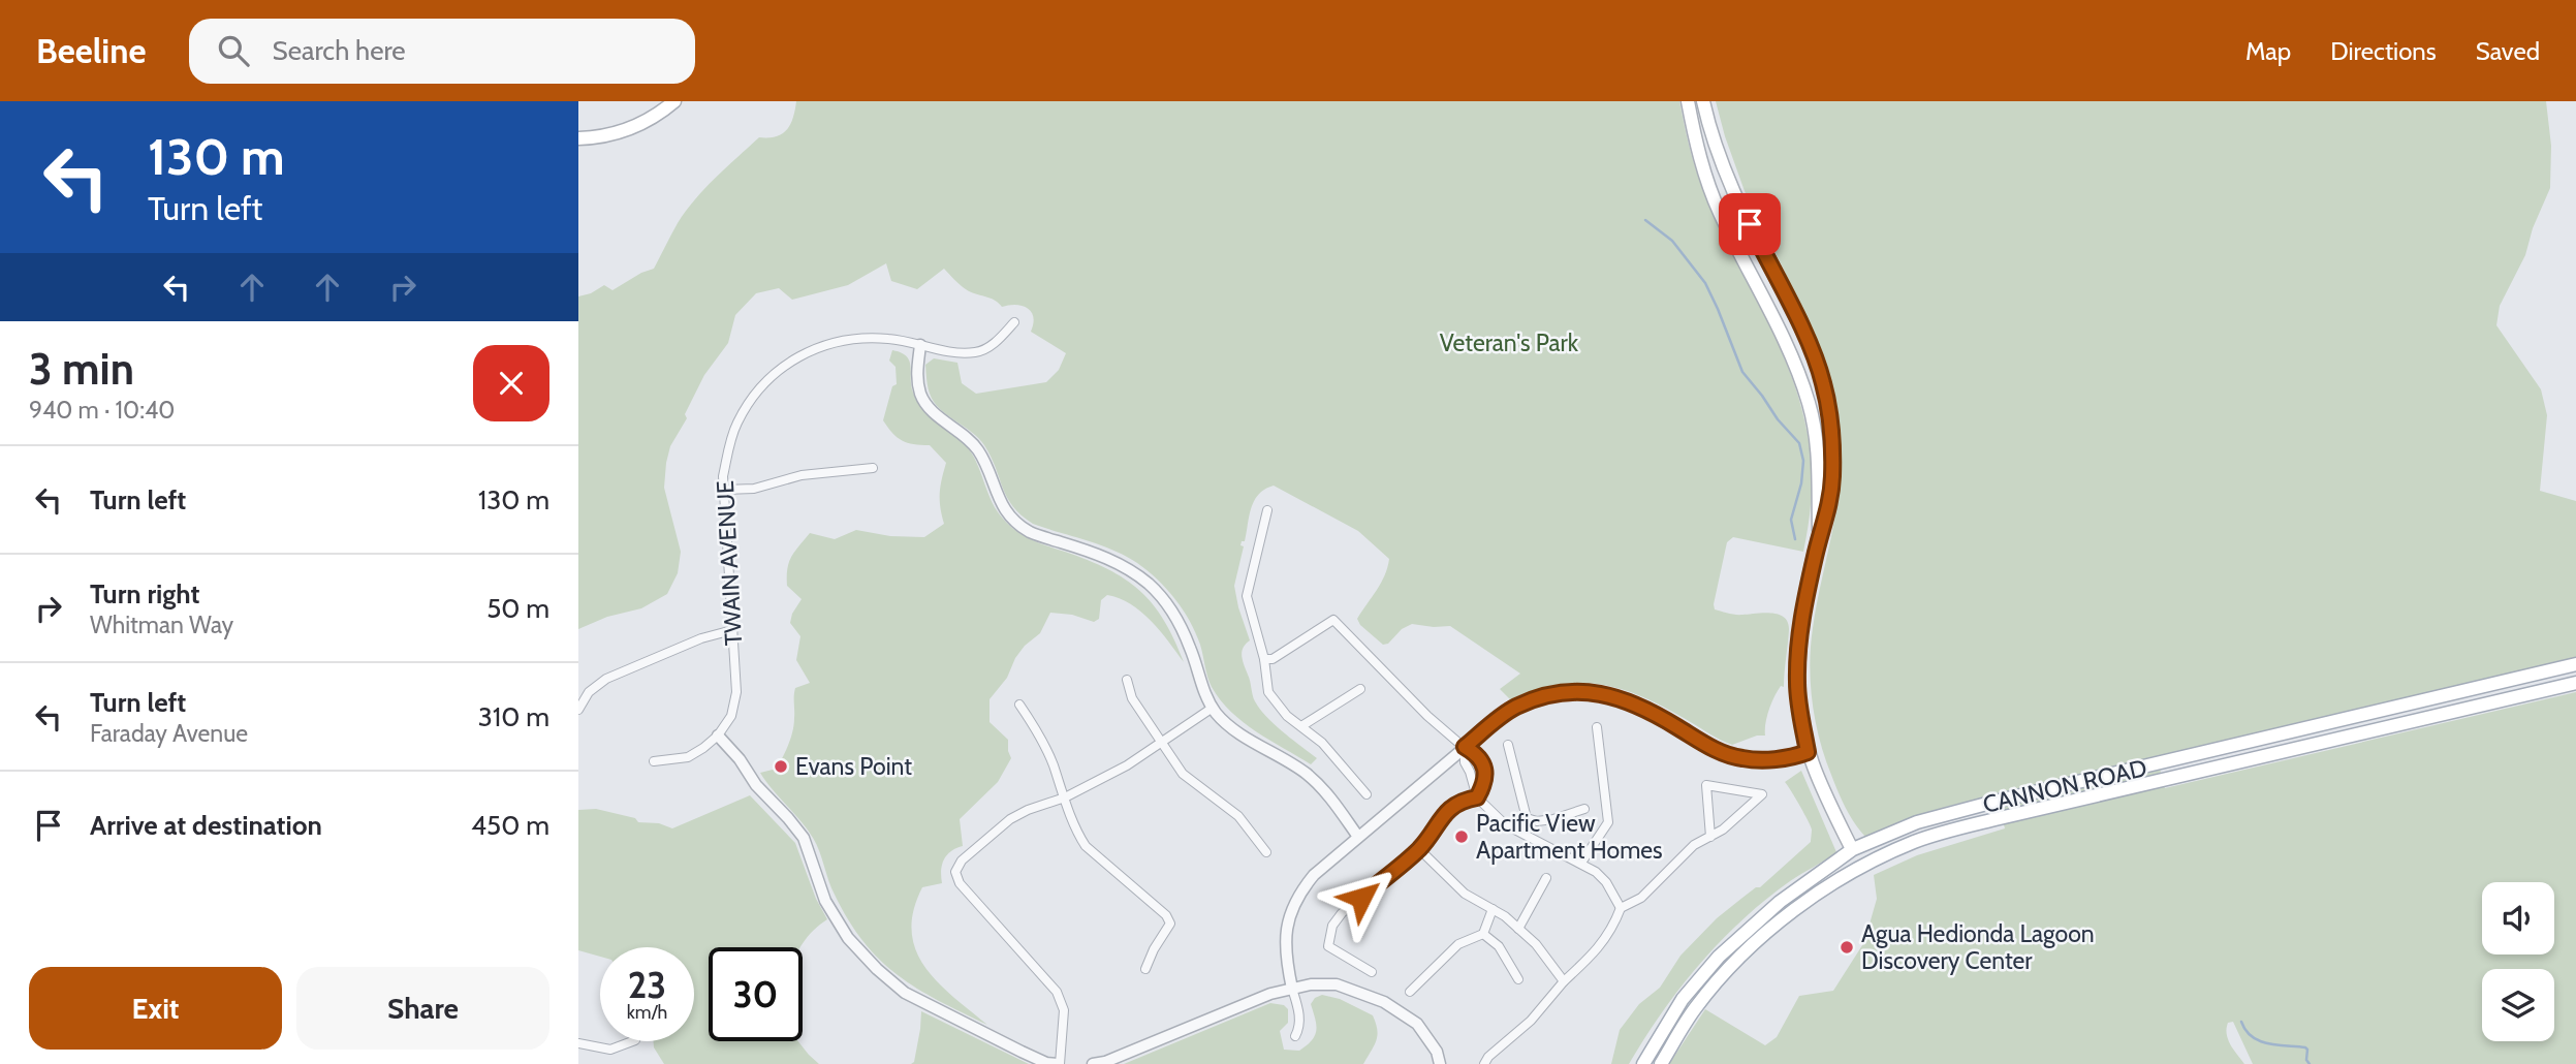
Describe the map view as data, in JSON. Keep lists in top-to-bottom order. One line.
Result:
{"streets":{"main road":["CANNON ROAD"],"street":["TWAIN AVENUE"]},"parks":["Veteran's Park"],"places":["Evans Point","Pacific View Apartment Homes","Agua Hedionda Lagoon Discovery Center"],"page":{"header":"Beeline","search":"Search here","nav":["Map","Directions","Saved"],"turn":["130 m","Turn left"],"heading":["3 min","940 m · 10:40"],"list":[{"name":"Turn left","value":"130 m"},{"name":"Turn right","note":"Whitman Way","value":"50 m"},{"name":"Turn left","note":"Faraday Avenue","value":"310 m"},{"name":"Arrive at destination","value":"450 m"}],"speed":"23 km/h","limit":"30","buttons":["Exit","Share"]}}
